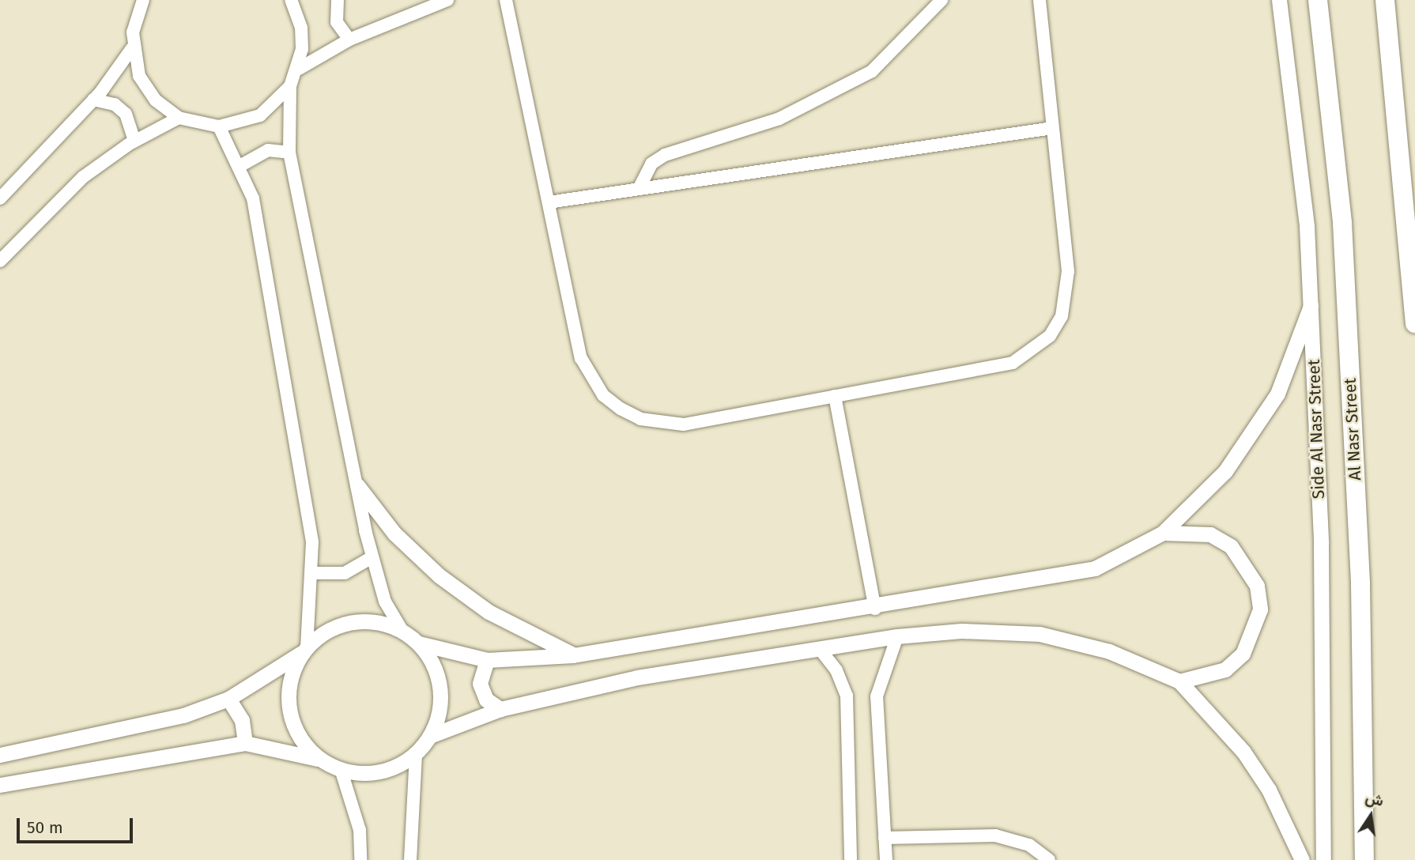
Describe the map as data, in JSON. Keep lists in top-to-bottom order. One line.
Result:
{"streets":{"main road":["Al Nasr Street"],"street":["Side Al Nasr Street"]},"scale_bar":"50 m","north":"top"}
